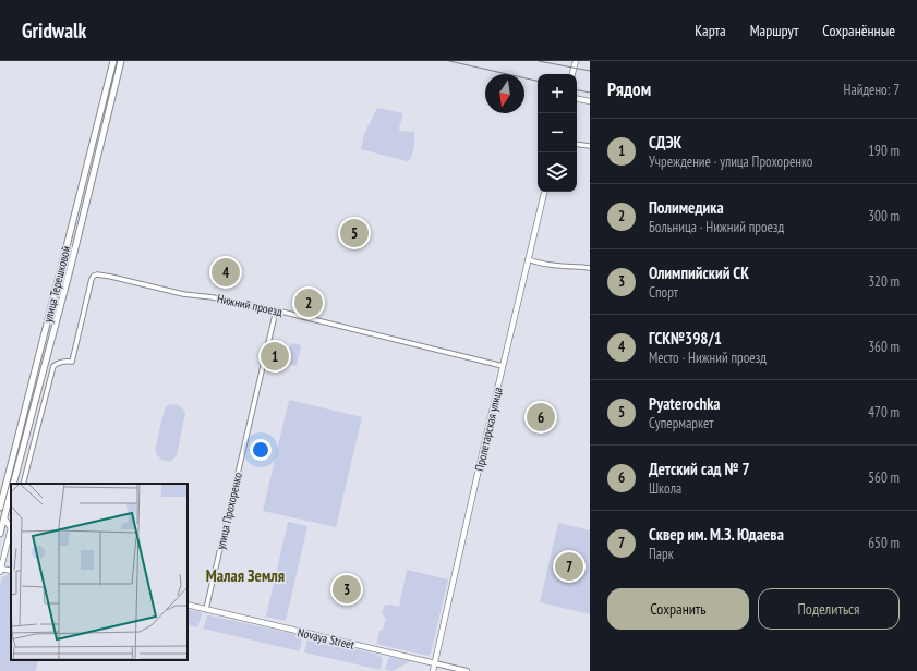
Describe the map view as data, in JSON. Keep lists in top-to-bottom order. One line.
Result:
{"streets":{"main road":["улица Терешковой","Пролетарская улица","Novaya Street"],"street":["Нижний проезд","улица Прохоренко"]},"crossings":[["Нижний проезд","Пролетарская улица"],["Нижний проезд","улица Прохоренко"],["Пролетарская улица","Novaya Street"],["улица Прохоренко","Novaya Street"]],"districts":["Малая Земля"],"north":"bottom","page":{"header":"Gridwalk","nav":["Карта","Маршрут","Сохранённые"],"heading":["Рядом","Найдено: 7"],"map_buttons":["+","−"],"list":[{"mark":"1","name":"СДЭК","note":"Учреждение · улица Прохоренко","value":"190 m"},{"mark":"2","name":"Полимедика","note":"Больница · Нижний проезд","value":"300 m"},{"mark":"3","name":"Олимпийский СК","note":"Спорт","value":"320 m"},{"mark":"4","name":"ГСК№398/1","note":"Место · Нижний проезд","value":"360 m"},{"mark":"5","name":"Pyaterochka","note":"Супермаркет","value":"470 m"},{"mark":"6","name":"Детский сад № 7","note":"Школа","value":"560 m"},{"mark":"7","name":"Сквер им. М.З. Юдаева","note":"Парк","value":"650 m"}],"pins":["5","4","2","1","6","7","3"],"buttons":["Сохранить","Поделиться"]}}
